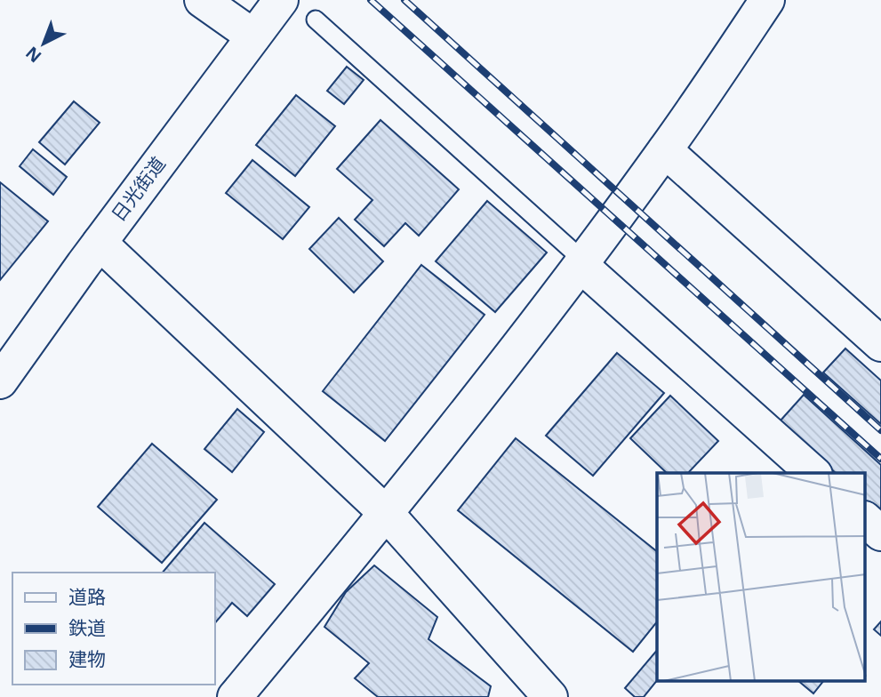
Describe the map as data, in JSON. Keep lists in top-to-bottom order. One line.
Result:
{"streets":{"street":["日光街道"]},"legend":["道路","鉄道","建物"],"north":"bottom left"}
